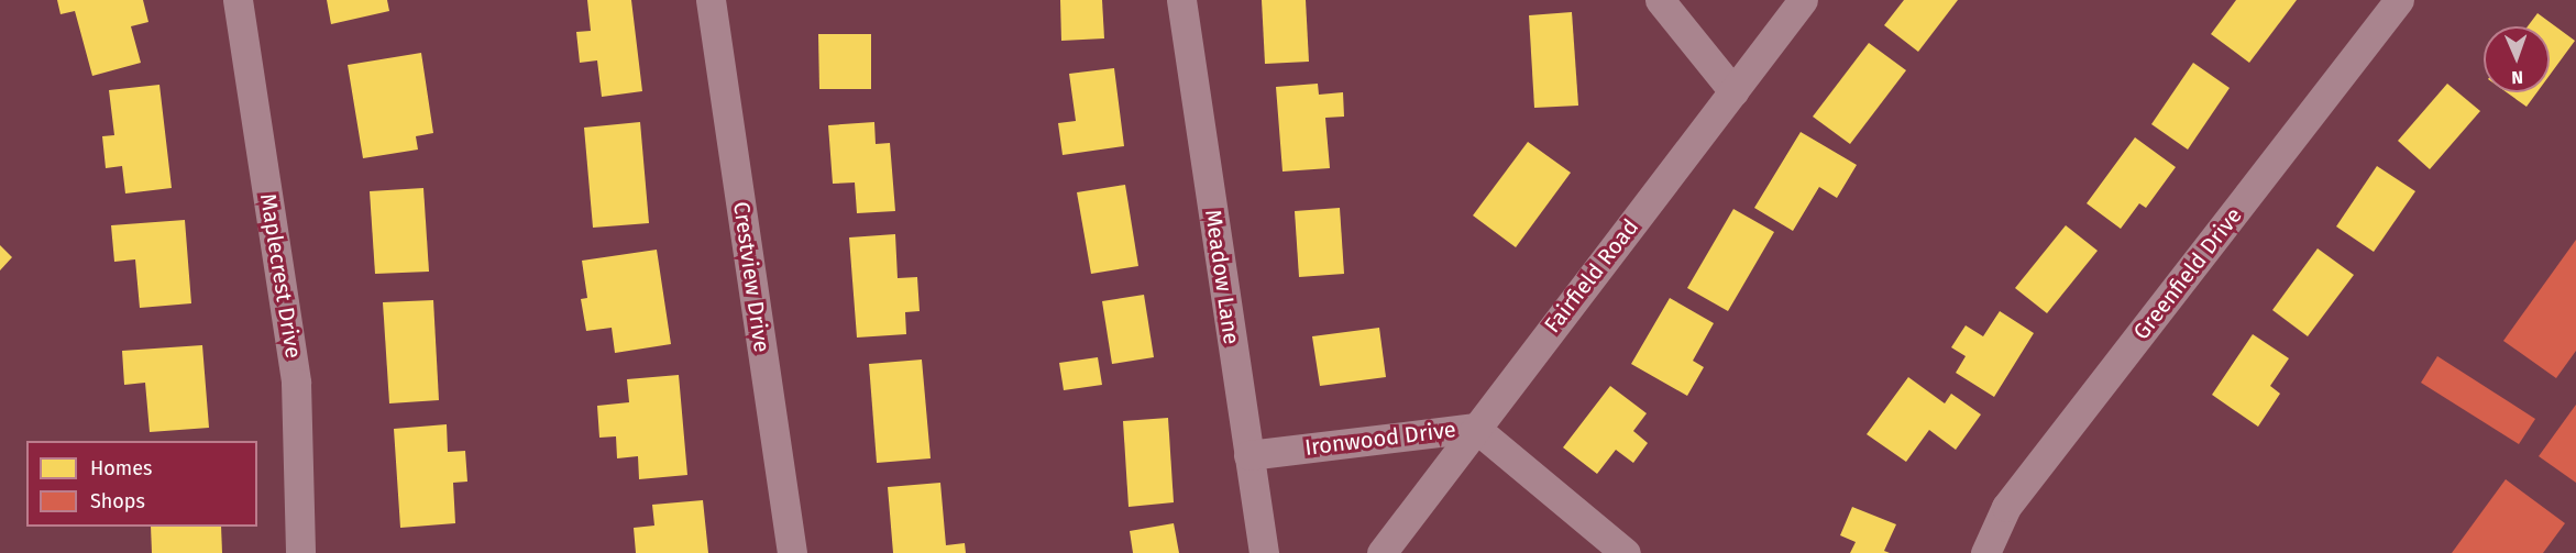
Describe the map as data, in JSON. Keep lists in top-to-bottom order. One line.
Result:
{"streets":{"street":["Greenfield Drive","Maplecrest Drive","Fairfield Road","Crestview Drive","Meadow Lane","Ironwood Drive"]},"crossings":[["Fairfield Road","Ironwood Drive"],["Meadow Lane","Ironwood Drive"]],"legend":["Homes","Shops"],"north":"bottom"}
